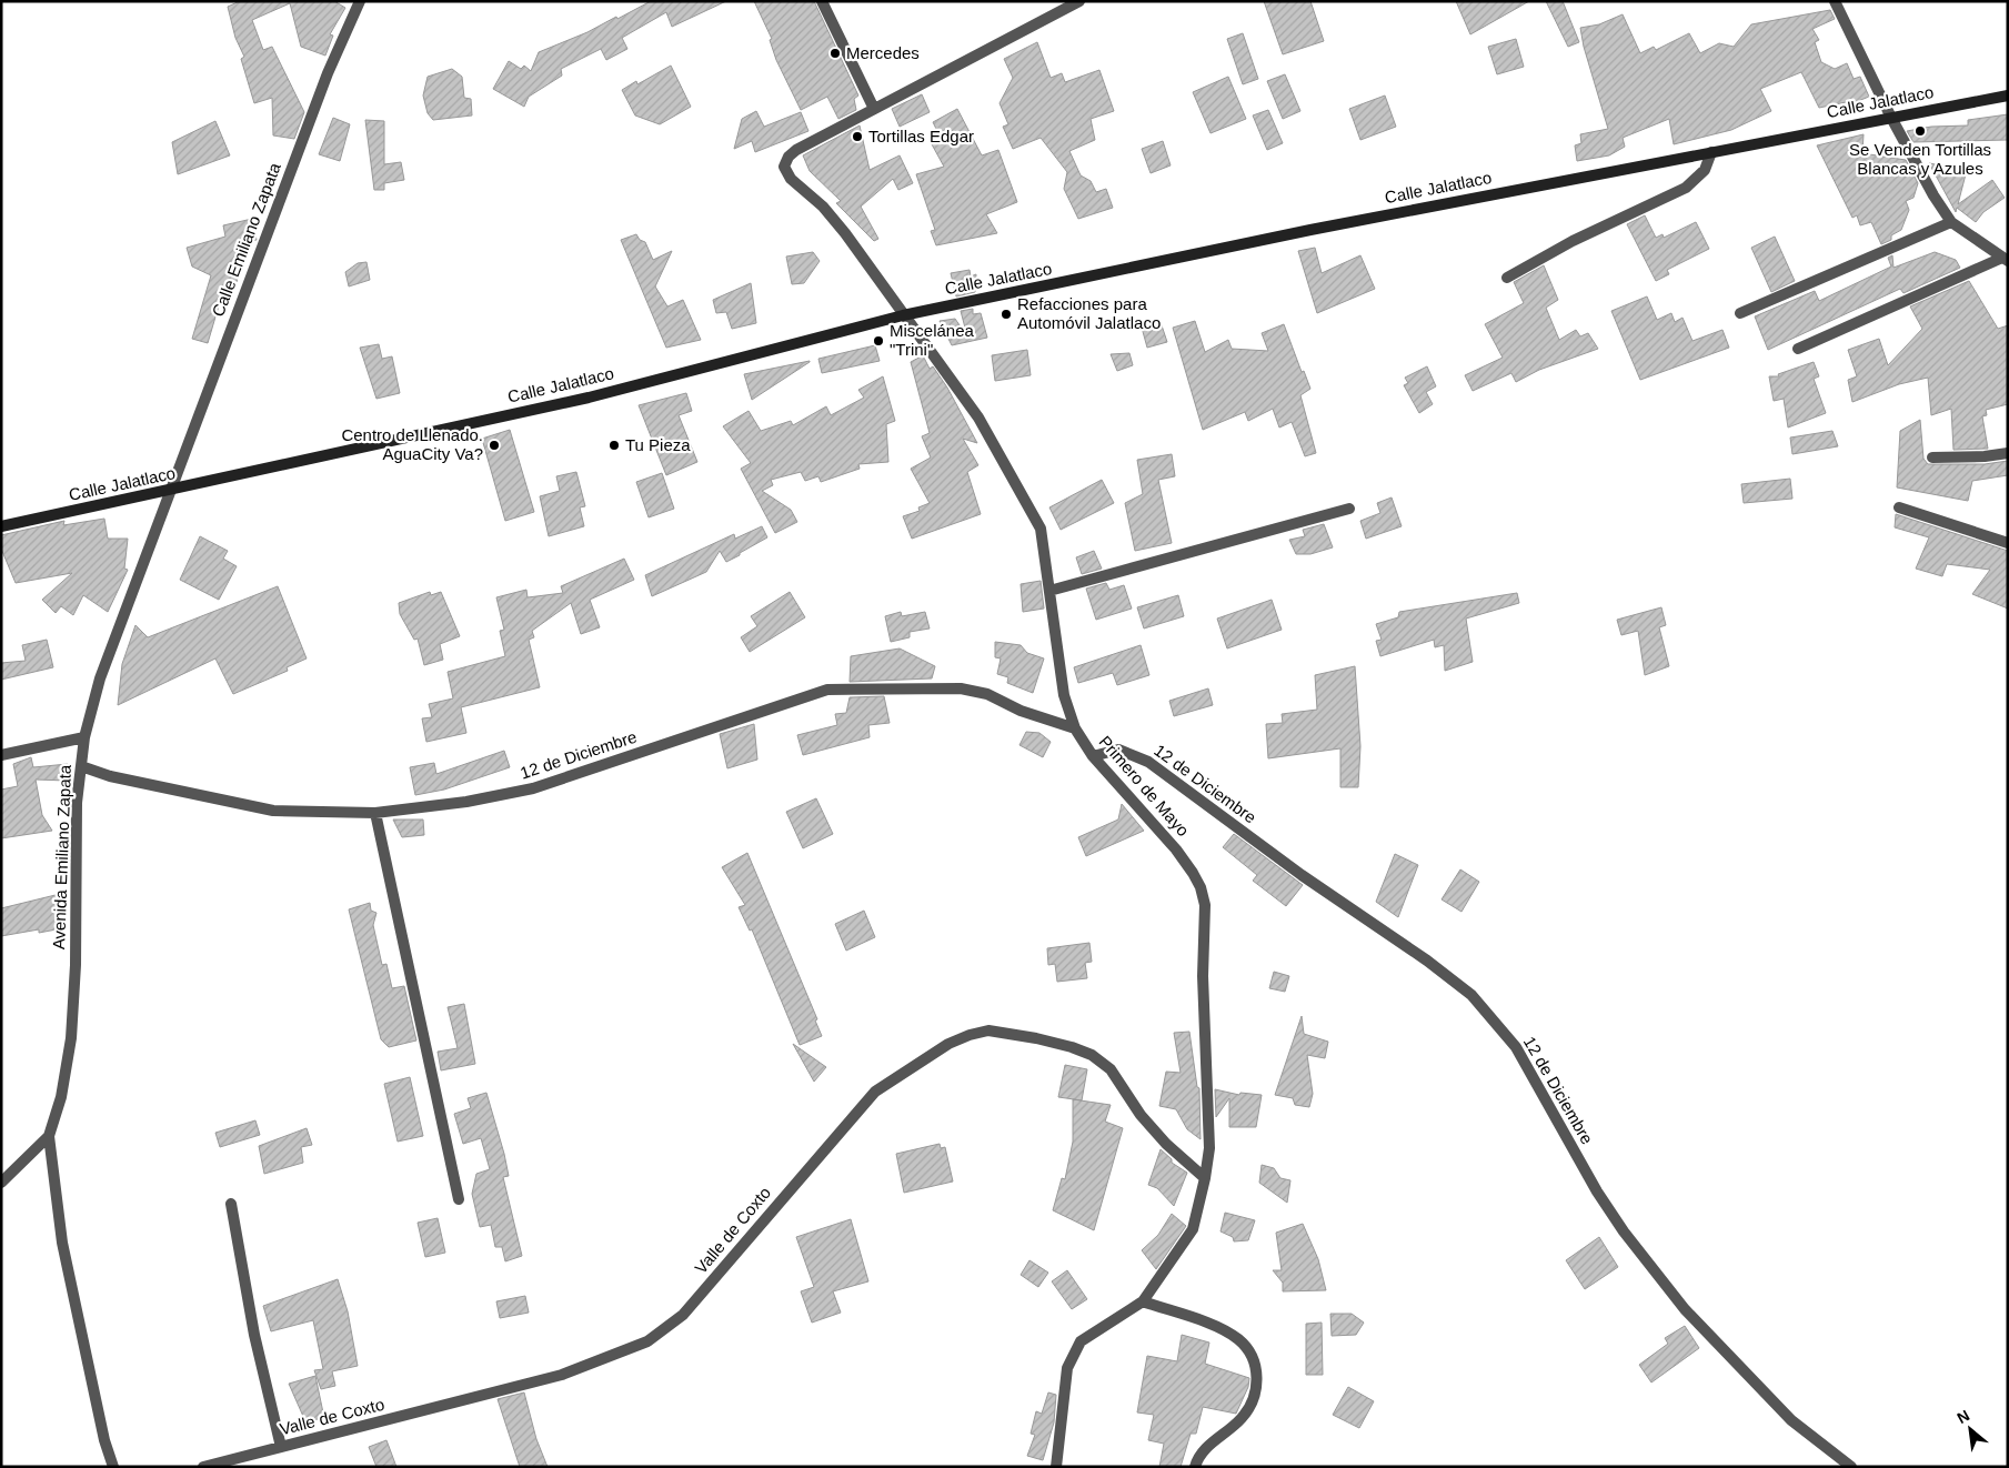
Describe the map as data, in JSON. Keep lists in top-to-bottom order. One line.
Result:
{"streets":{"main road":["Calle Jalatlaco"],"street":["Calle Emiliano Zapata","12 de Diciembre","Primero de Mayo","Avenida Emiliano Zapata","Valle de Coxto"]},"crossings":[["Calle Jalatlaco","Calle Emiliano Zapata"],["Calle Jalatlaco","Primero de Mayo"],["Calle Jalatlaco","Avenida Emiliano Zapata"],["Calle Emiliano Zapata","Avenida Emiliano Zapata"],["12 de Diciembre","Primero de Mayo"],["12 de Diciembre","Avenida Emiliano Zapata"],["Primero de Mayo","Valle de Coxto"]],"places":["Mercedes","Se Venden Tortillas Blancas y Azules","Tortillas Edgar","Refacciones para Automóvil Jalatlaco","Miscelánea \"Trini\"","Centro de Llenado. AguaCity Va?","Tu Pieza"],"north":"top left"}
